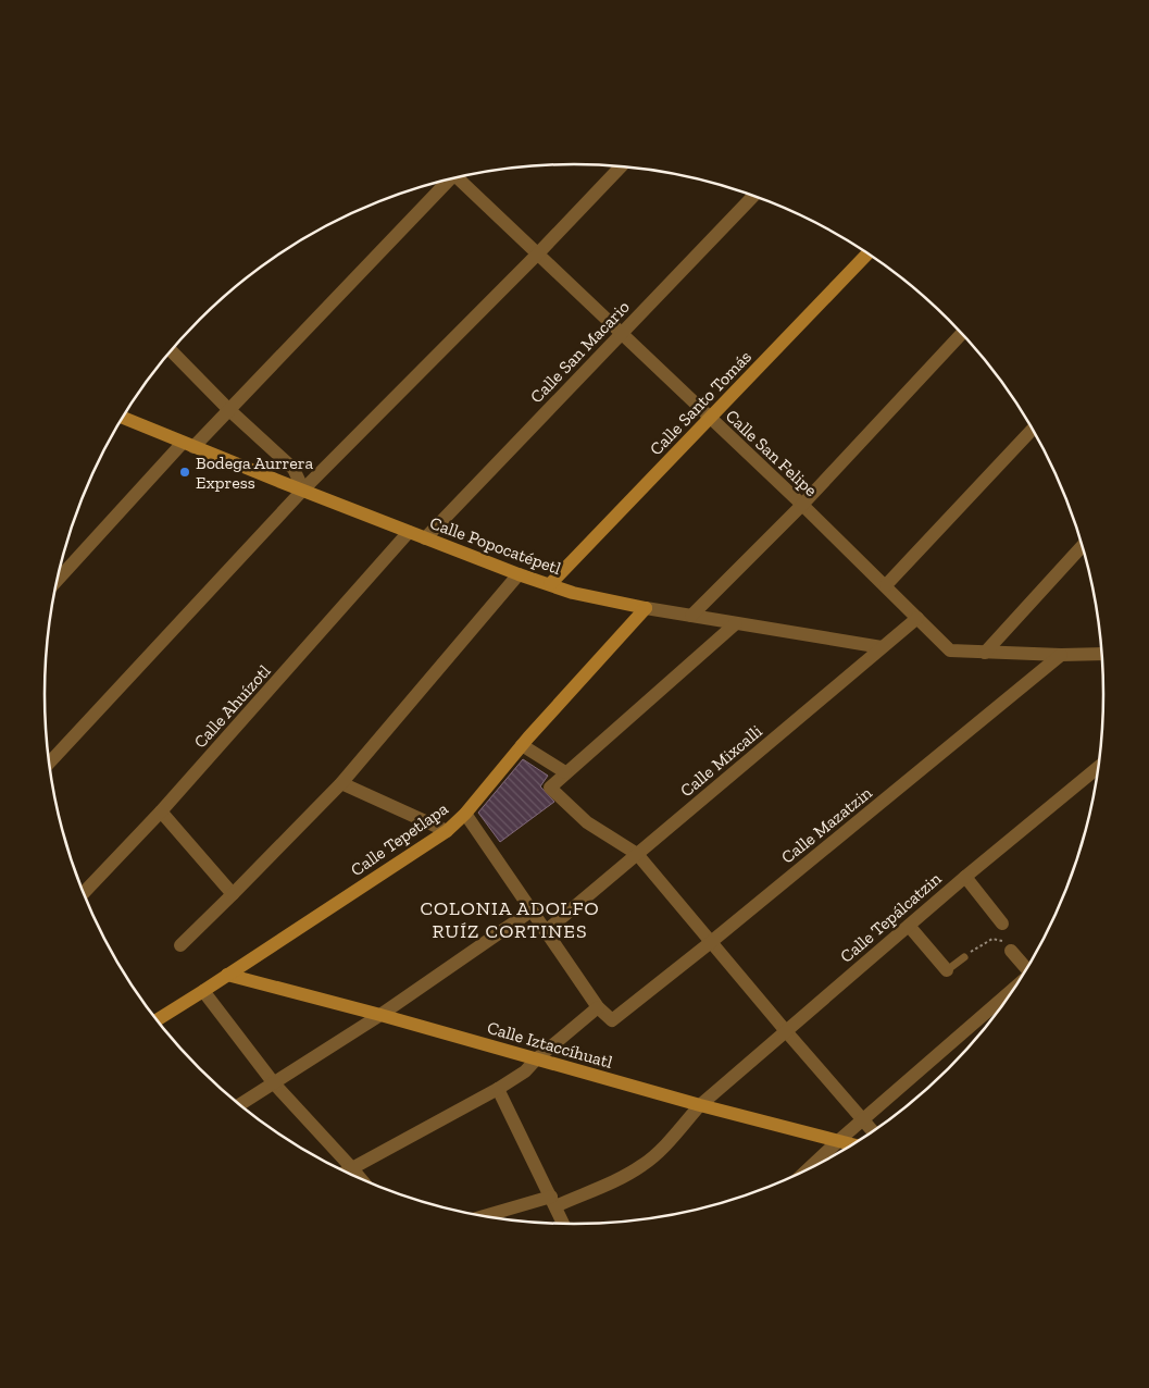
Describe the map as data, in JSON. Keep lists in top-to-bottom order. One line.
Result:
{"streets":{"street":["Calle San Macario","Calle Santo Tomás","Calle San Felipe","Calle Popocatépetl","Calle Ahuízotl","Calle Mixcalli","Calle Mazatzin","Calle Tepetlapa","Calle Tepálcatzin","Calle Iztaccíhuatl"]},"crossings":[["Calle San Macario","Calle San Felipe"],["Calle San Macario","Calle Popocatépetl"],["Calle Santo Tomás","Calle San Felipe"],["Calle Santo Tomás","Calle Popocatépetl"],["Calle San Felipe","Calle Mixcalli"],["Calle Popocatépetl","Calle Ahuízotl"],["Calle Popocatépetl","Calle Mixcalli"],["Calle Popocatépetl","Calle Tepetlapa"],["Calle Tepetlapa","Calle Iztaccíhuatl"],["Calle Tepálcatzin","Calle Iztaccíhuatl"]],"districts":["COLONIA ADOLFO RUÍZ CORTINES"],"places":["Bodega Aurrera Express"]}
